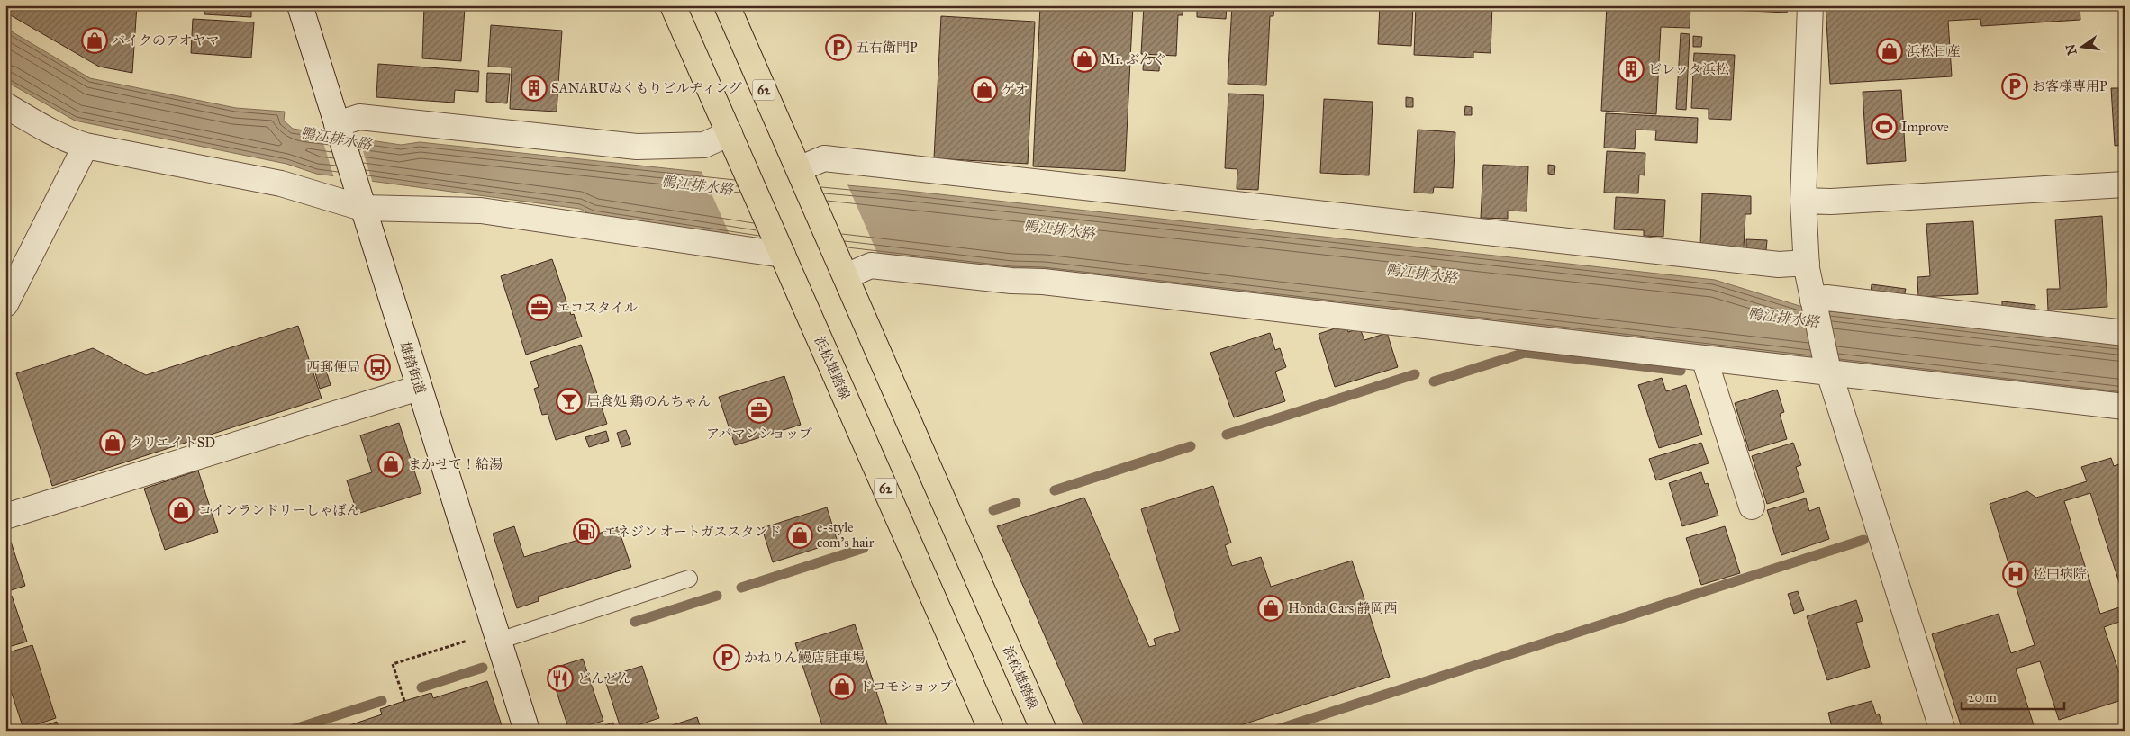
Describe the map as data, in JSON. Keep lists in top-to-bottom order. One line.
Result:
{"streets":{"main road":["62","浜松雄踏線"],"street":["雄踏街道"]},"water":["鴨江排水路"],"places":{"shop":["バイクのアオヤマ","浜松日産","Mr. ぶんぐ","ゲオ","クリエイトSD","まかせて！給湯","コインランドリーしゃぼん","e-style com's hair","Honda Cars 静岡西","ドコモショップ"],"parking":["五右衛門P","お客様専用P","かねりん鰻店駐車場"],"building":["ビレッタ浜松","SANARUぬくもりビルヂィング"],"sports":["Improve"],"office":["エコスタイル","アパマンショップ"],"bus stop":["西郵便局"],"bar":["居食処 鶏のんちゃん"],"fuel station":["エネジン オートガススタンド"],"hospital":["松田病院"],"restaurant":["どんどん"]},"scale_bar":"20 m","north":"left"}
